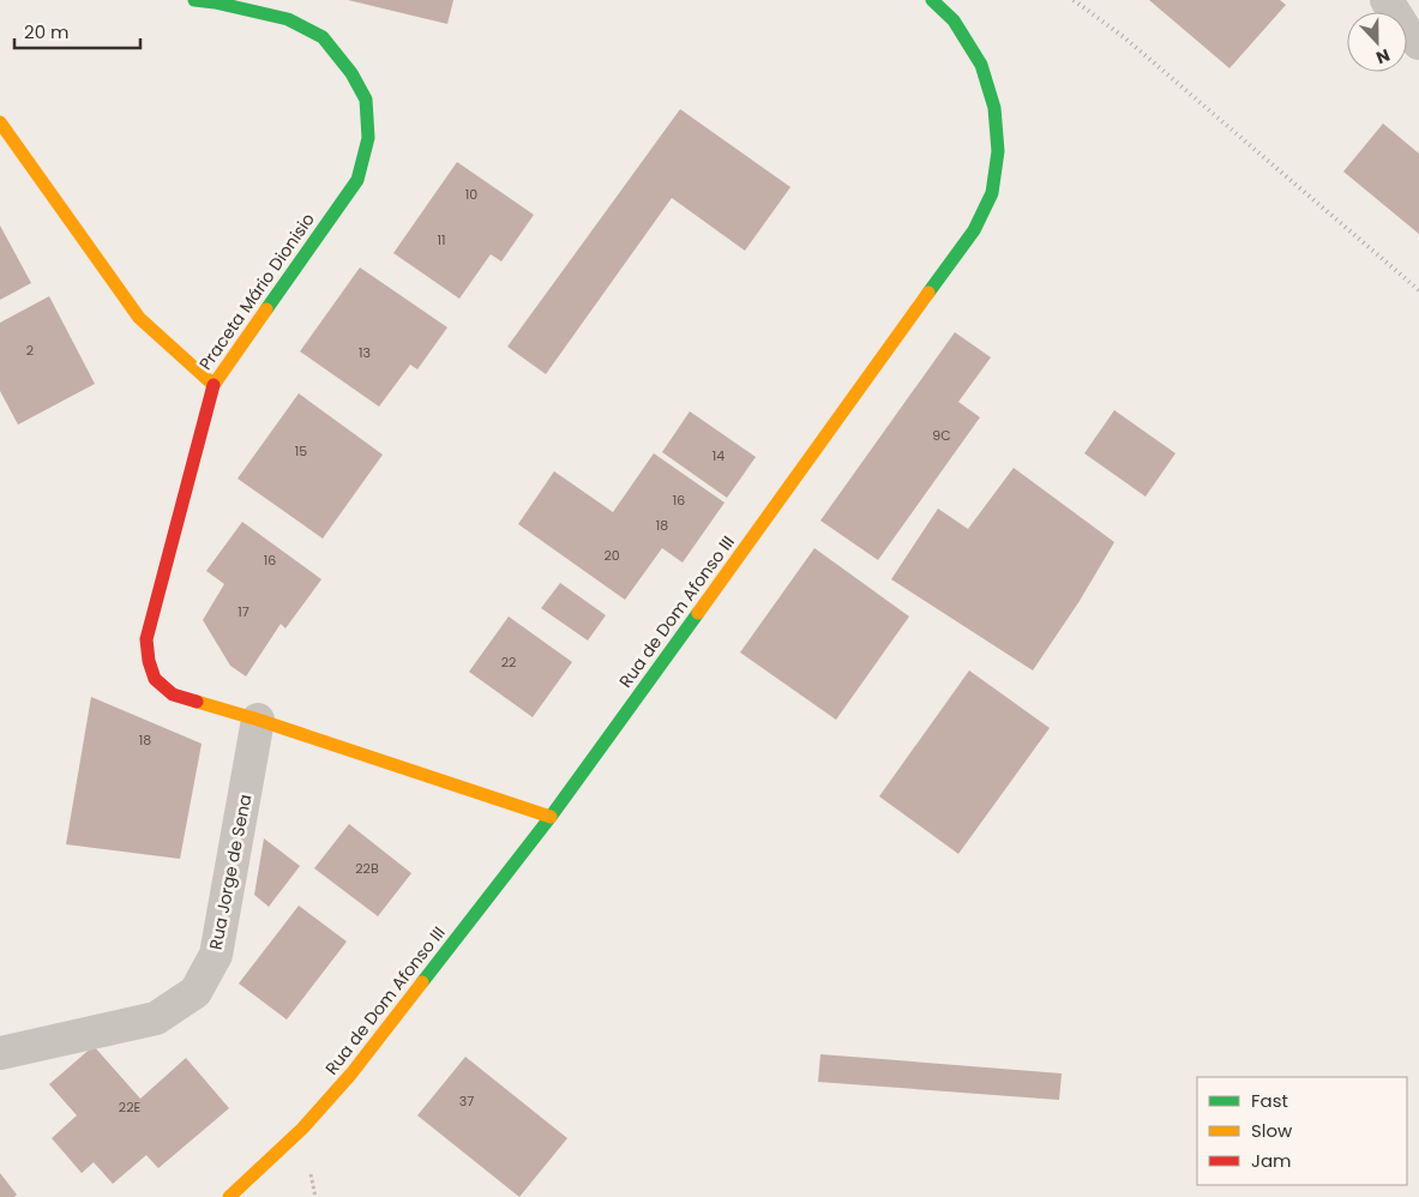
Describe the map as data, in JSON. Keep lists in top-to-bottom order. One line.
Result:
{"streets":{"street":["Praceta Mário Dionisio","Rua de Dom Afonso III","Rua Jorge de Sena"]},"house_numbers":["10","11","2","13","9C","15","14","16","18","20","16","17","22","18","22B","37","22E"],"legend":["Fast","Slow","Jam"],"scale_bar":"20 m","north":"bottom"}
